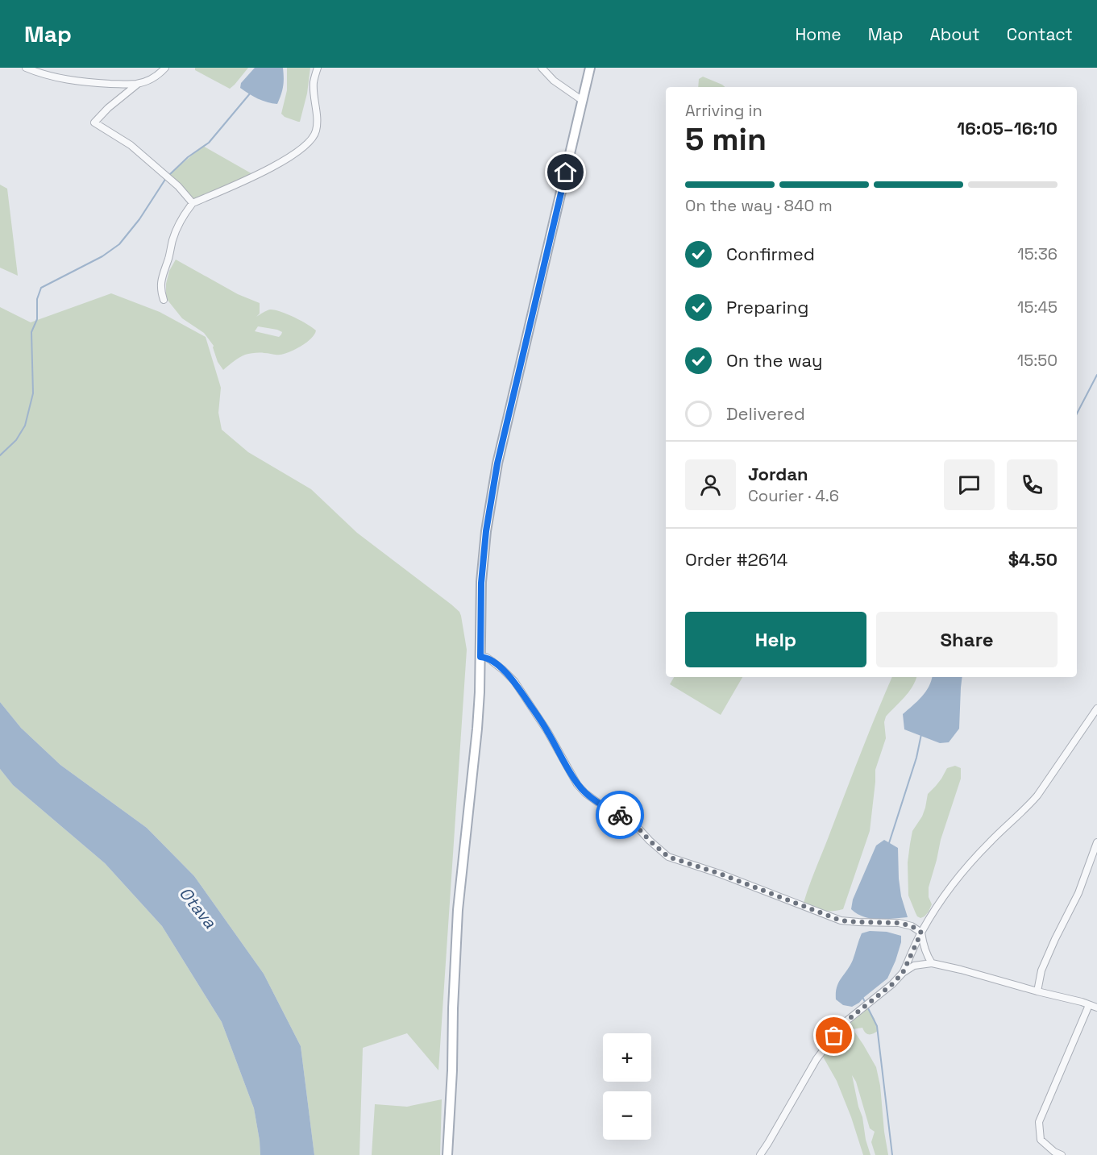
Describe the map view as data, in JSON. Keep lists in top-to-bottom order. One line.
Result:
{"water":["Otava"],"page":{"header":"Map","nav":["Home","Map","About","Contact"],"heading":["5 min","Arriving in","16:05–16:10"],"panel":["Jordan","Courier · 4.6","Order #2614","$4.50"],"bar":"On the way · 840 m","list":[["Confirmed","15:36"],["Preparing","15:45"],["On the way","15:50"],"Delivered"],"buttons":["Help","Share"],"map_buttons":["+","−"]}}
